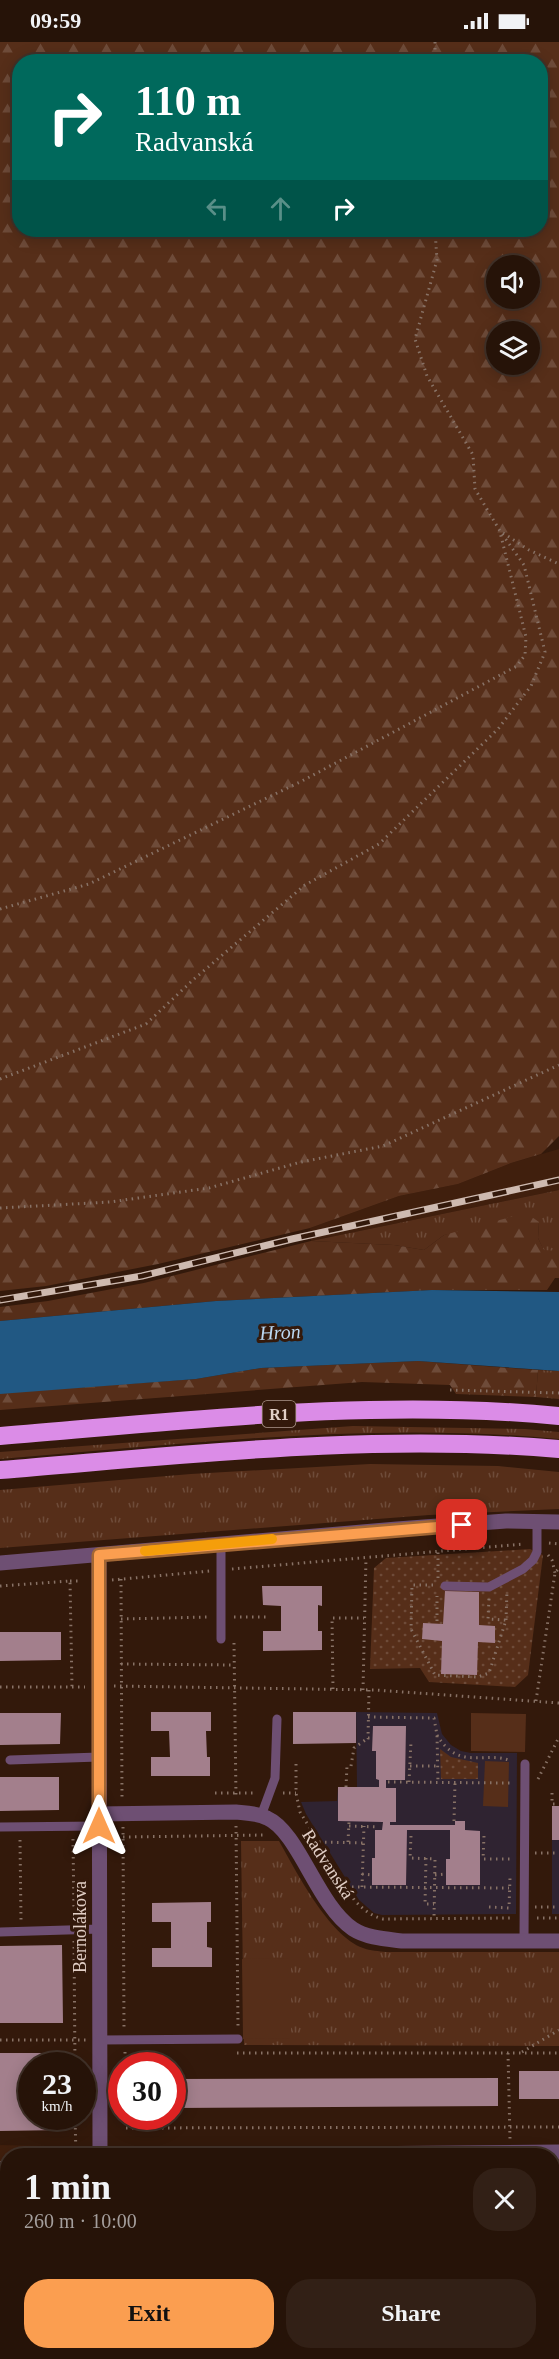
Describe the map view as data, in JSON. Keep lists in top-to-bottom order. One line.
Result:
{"streets":{"highway":["R1"],"street":["Radvanská","Bernolákova"]},"crossings":[["Radvanská","Bernolákova"]],"water":["Hron"],"page":{"status":"09:59","turn":["110 m","Radvanská"],"speed":"23 km/h","limit":"30","heading":["1 min","260 m · 10:00"],"buttons":["Exit","Share"]}}
